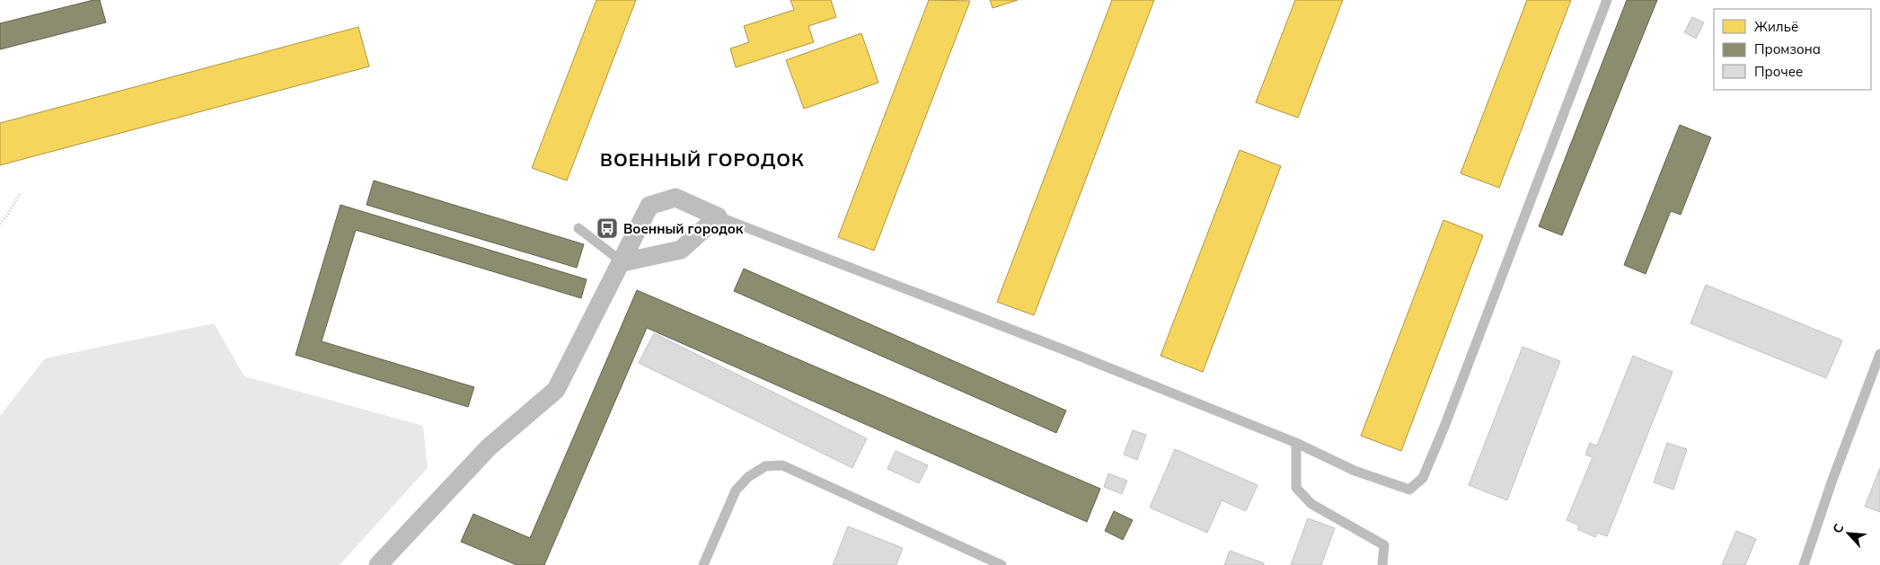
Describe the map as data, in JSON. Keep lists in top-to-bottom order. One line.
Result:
{"districts":["ВОЕННЫЙ ГОРОДОК"],"places":{"bus stop":["Военный городок"]},"legend":["Жильё","Промзона","Прочее"],"north":"top left"}
